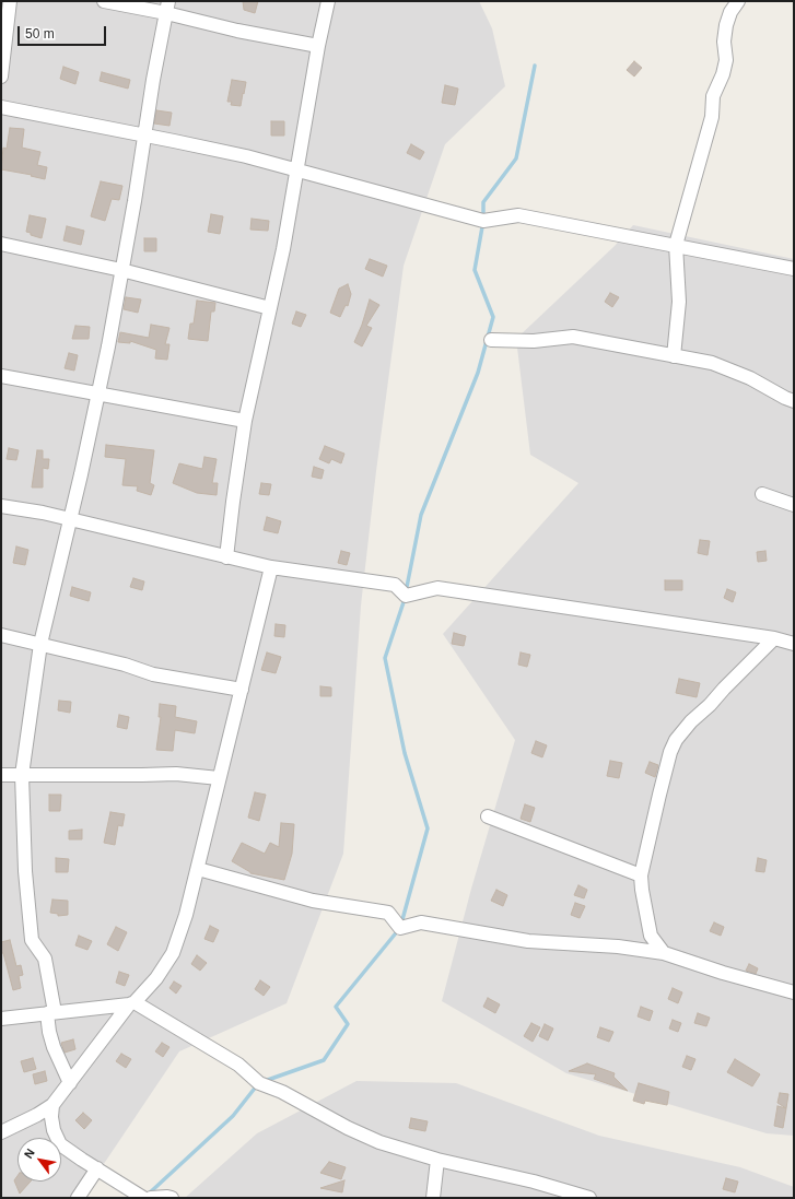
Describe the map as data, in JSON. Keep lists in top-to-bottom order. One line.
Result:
{"scale_bar":"50 m","north":"top left"}
